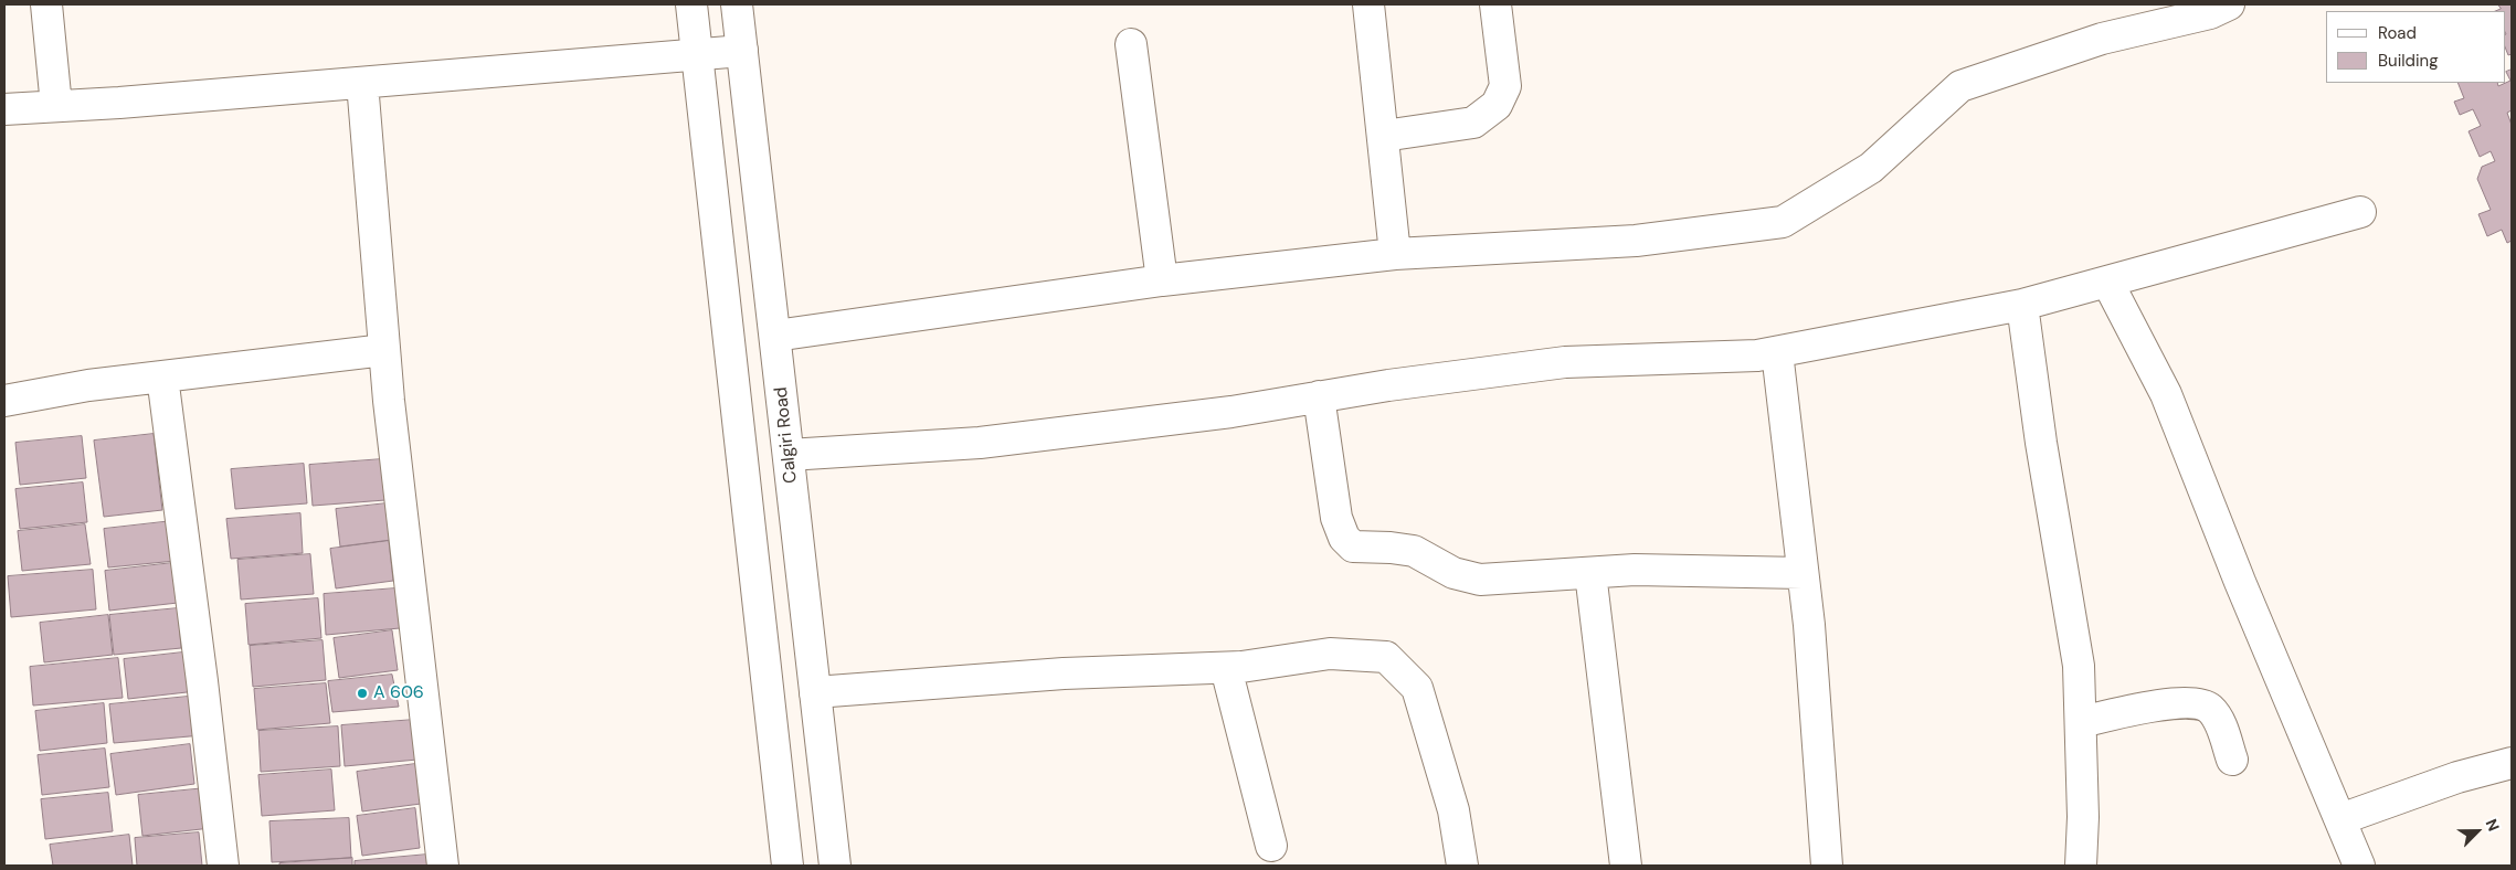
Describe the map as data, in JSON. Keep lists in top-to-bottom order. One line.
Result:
{"streets":{"street":["Calgiri Road"]},"places":["A 606"],"legend":["Road","Building"],"north":"top right"}
